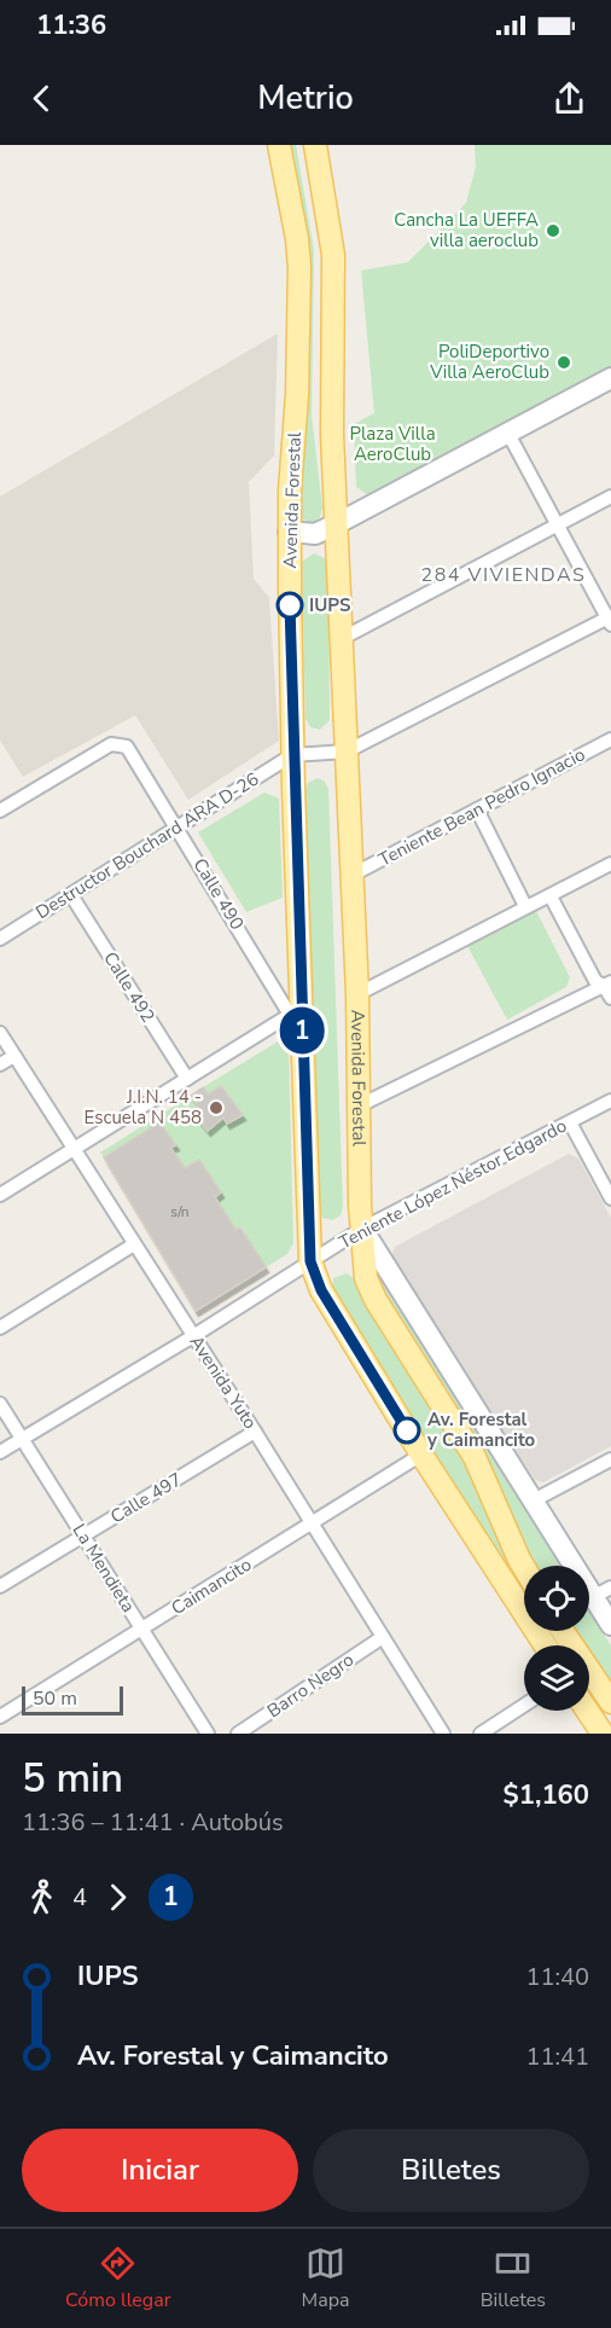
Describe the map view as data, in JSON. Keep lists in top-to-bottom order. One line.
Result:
{"streets":{"main road":["Avenida Forestal"],"street":["Teniente Bean Pedro Ignacio","Destructor Bouchard ARA D-26","Calle 490","Calle 492","Teniente López Néstor Edgardo","Avenida Yuto","Calle 497","La Mendieta","Caimancito","Barro Negro"]},"crossings":[["Avenida Forestal","Teniente Bean Pedro Ignacio"],["Avenida Forestal","Destructor Bouchard ARA D-26"],["Avenida Forestal","Calle 490"],["Avenida Forestal","Teniente López Néstor Edgardo"],["Avenida Forestal","Caimancito"],["Destructor Bouchard ARA D-26","Calle 490"],["Destructor Bouchard ARA D-26","Calle 492"],["Teniente López Néstor Edgardo","Avenida Yuto"],["Teniente López Néstor Edgardo","La Mendieta"],["Avenida Yuto","Calle 497"],["Avenida Yuto","Caimancito"],["Avenida Yuto","Barro Negro"],["Calle 497","La Mendieta"],["La Mendieta","Caimancito"]],"districts":["284 VIVIENDAS"],"parks":["Plaza Villa AeroClub"],"places":["Cancha La UEFFA villa aeroclub","PoliDeportivo Villa AeroClub","IUPS","J.I.N. 14 - Escuela N 458","Av. Forestal y Caimancito"],"lines":["bus line 1"],"house_numbers":["s/n"],"scale_bar":"50 m","page":{"status":"11:36","header":"Metrio","on_map":"1","scale":"50 m","heading":["5 min","11:36 – 11:41 · Autobús","$1,160"],"legs":["4","1"],"list":[{"name":"IUPS","value":"11:40"},{"name":"Av. Forestal y Caimancito","value":"11:41"}],"buttons":["Iniciar","Billetes"],"tabs":["Cómo llegar","Mapa","Billetes"]}}
